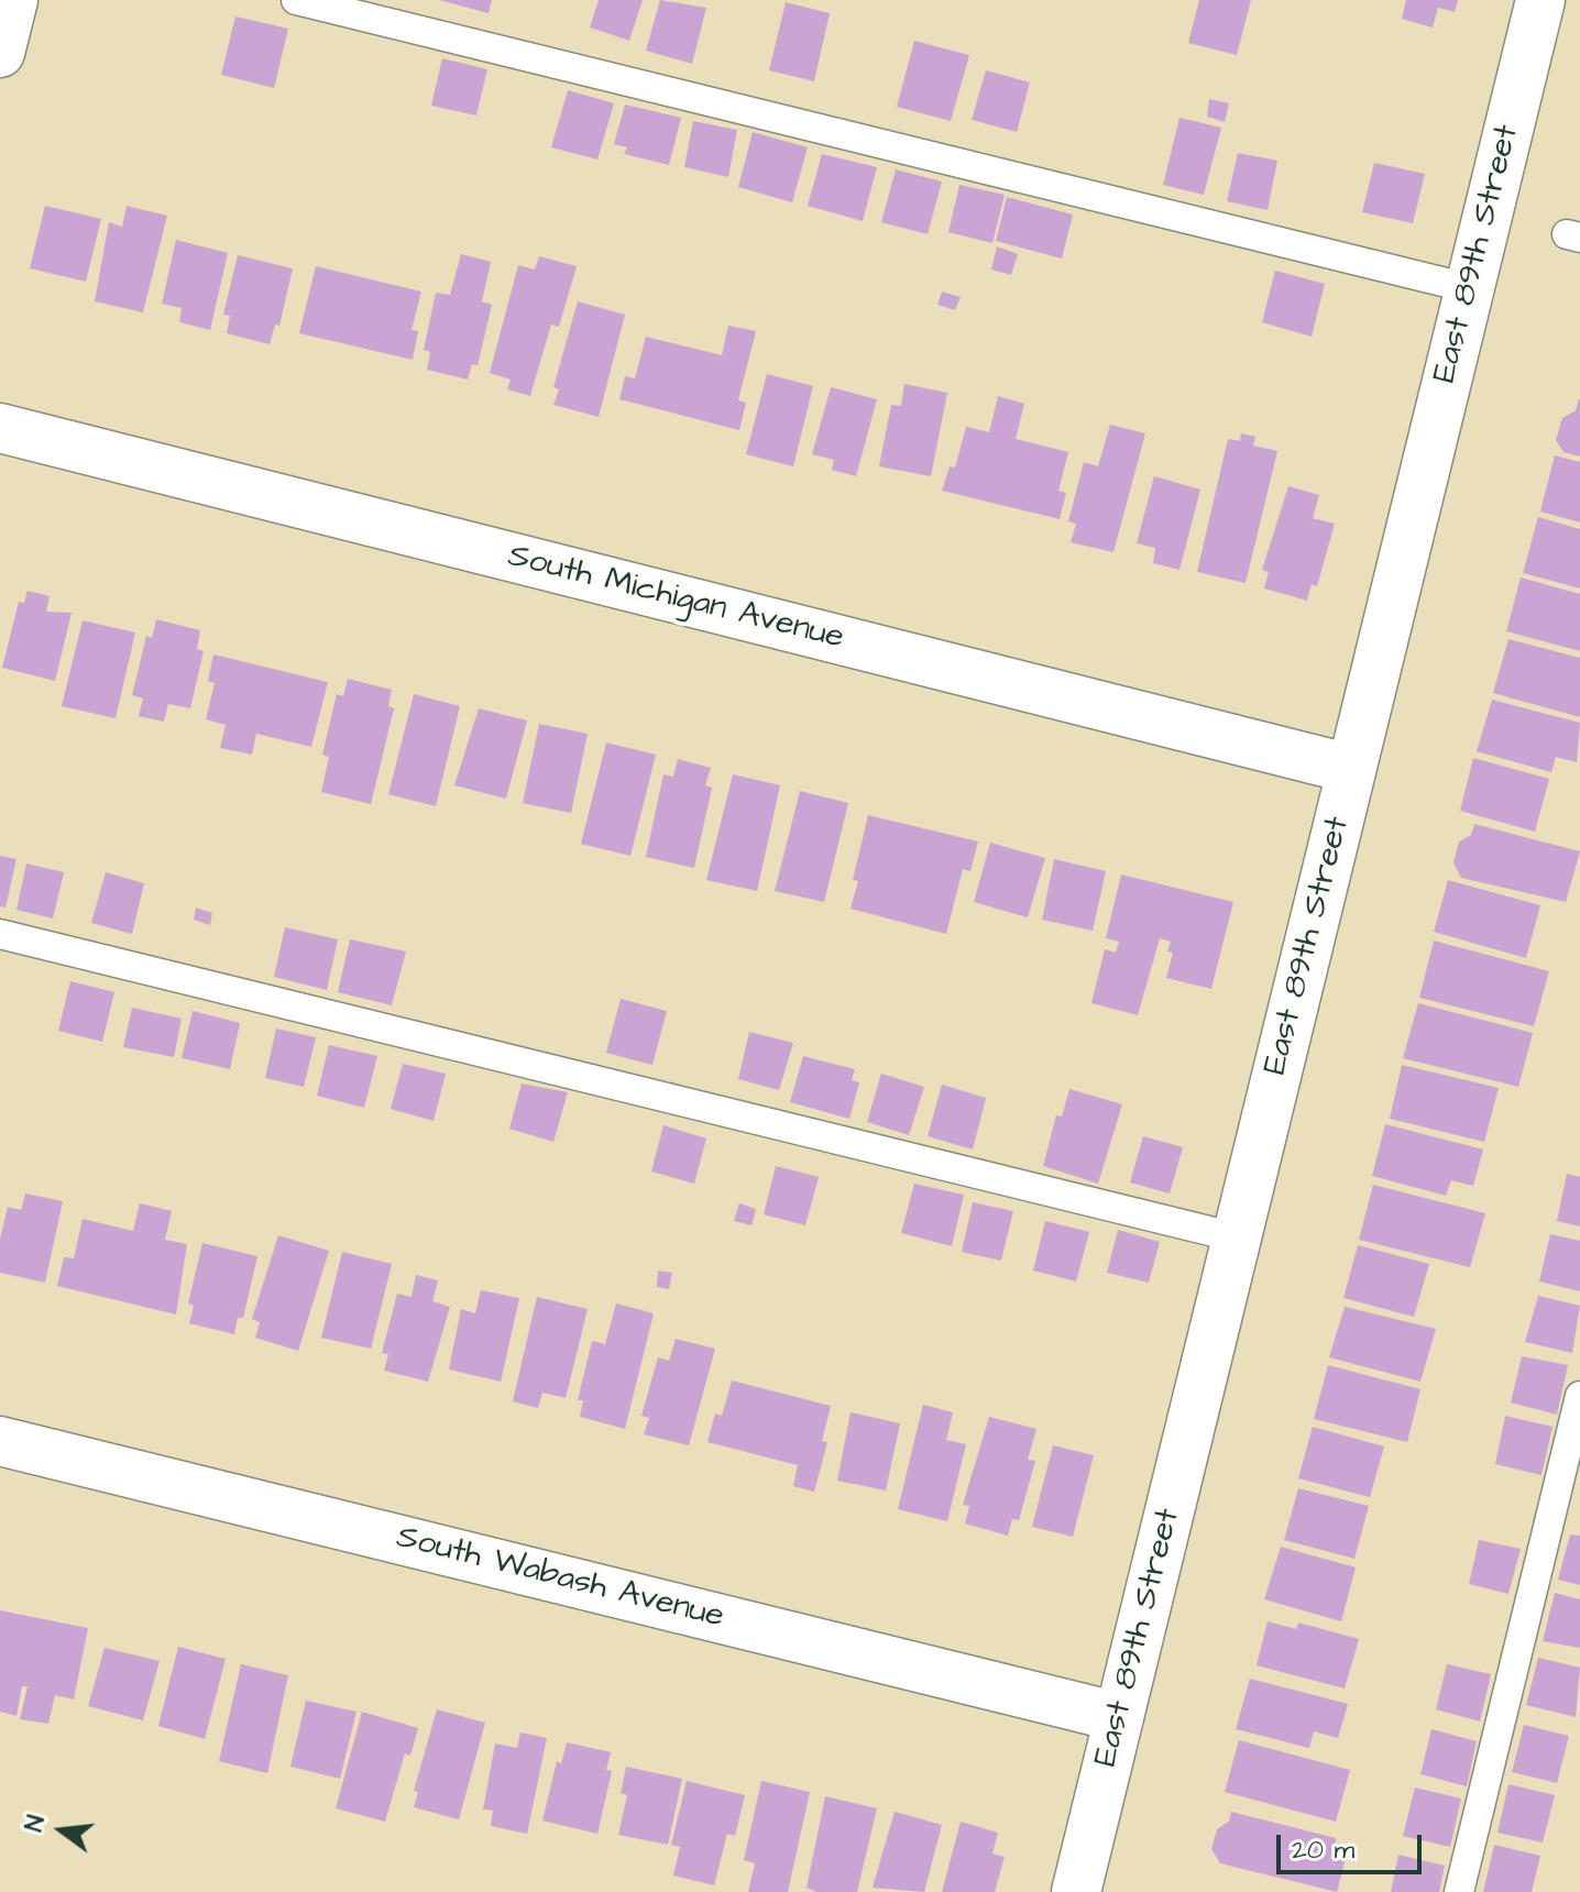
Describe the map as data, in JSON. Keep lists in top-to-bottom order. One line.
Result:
{"streets":{"street":["East 89th Street","South Michigan Avenue","South Wabash Avenue"]},"crossings":[["East 89th Street","South Michigan Avenue"],["East 89th Street","South Wabash Avenue"]],"scale_bar":"20 m","north":"left"}
